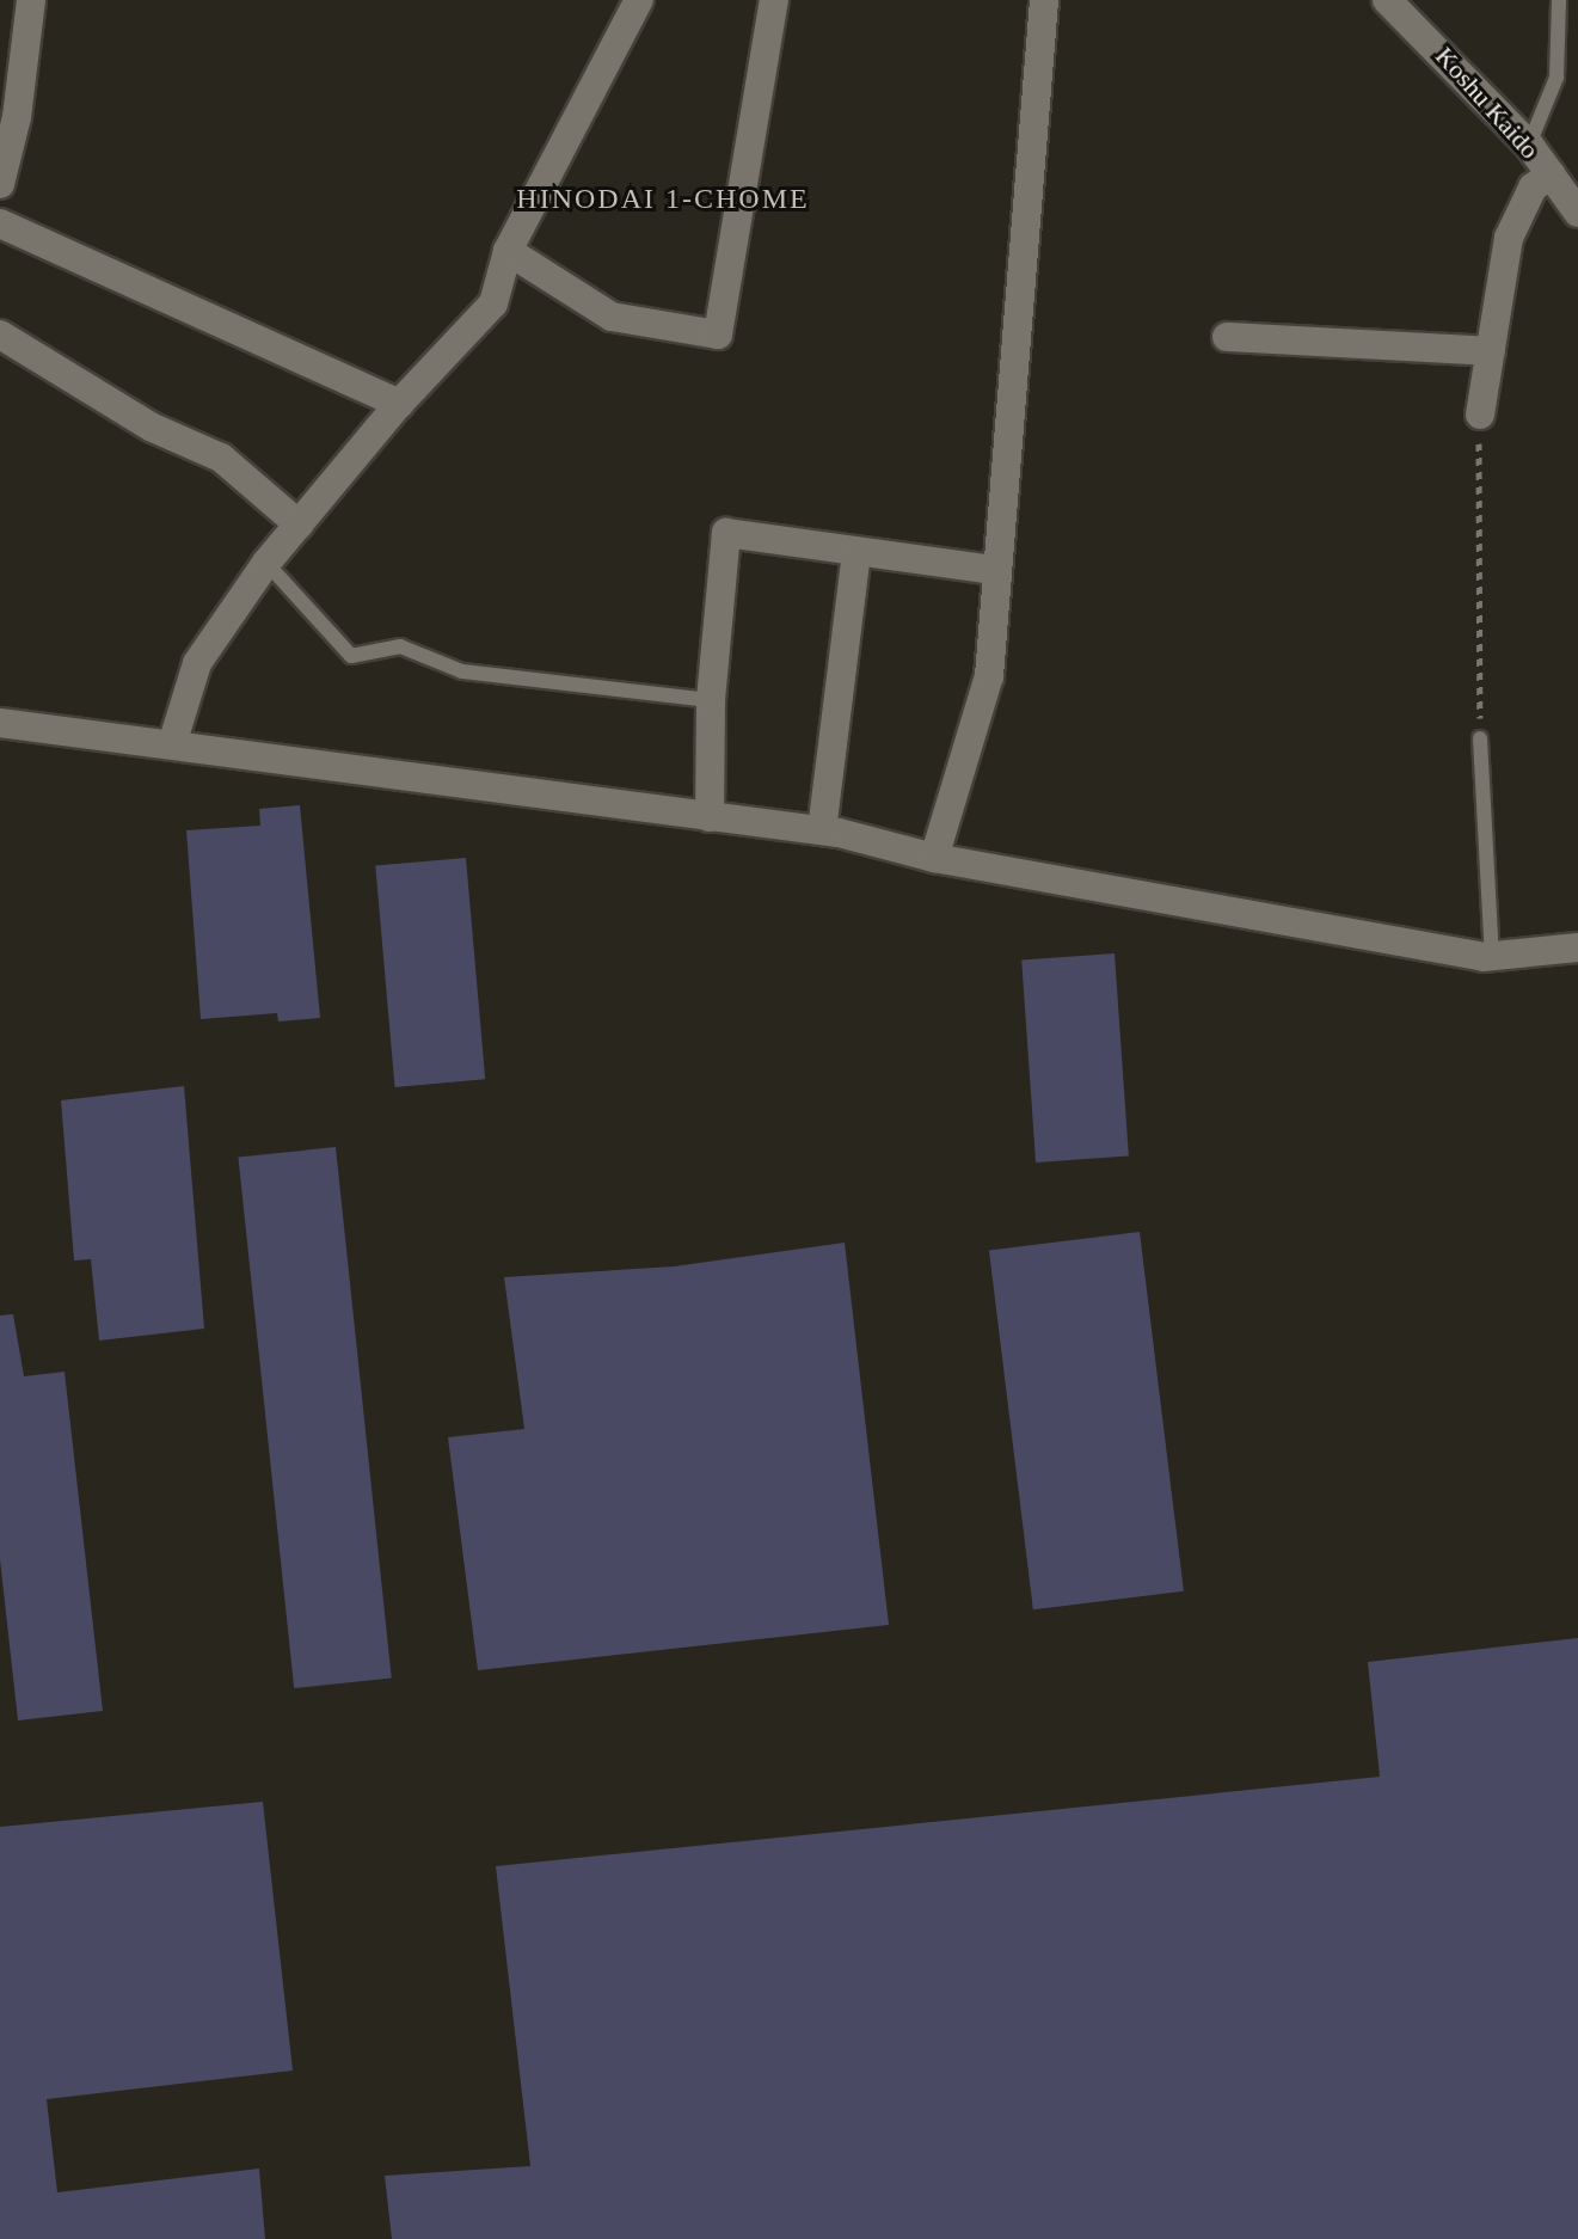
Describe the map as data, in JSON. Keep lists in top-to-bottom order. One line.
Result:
{"streets":{"street":["Koshu Kaido"]},"districts":["HINODAI 1-CHOME"]}
